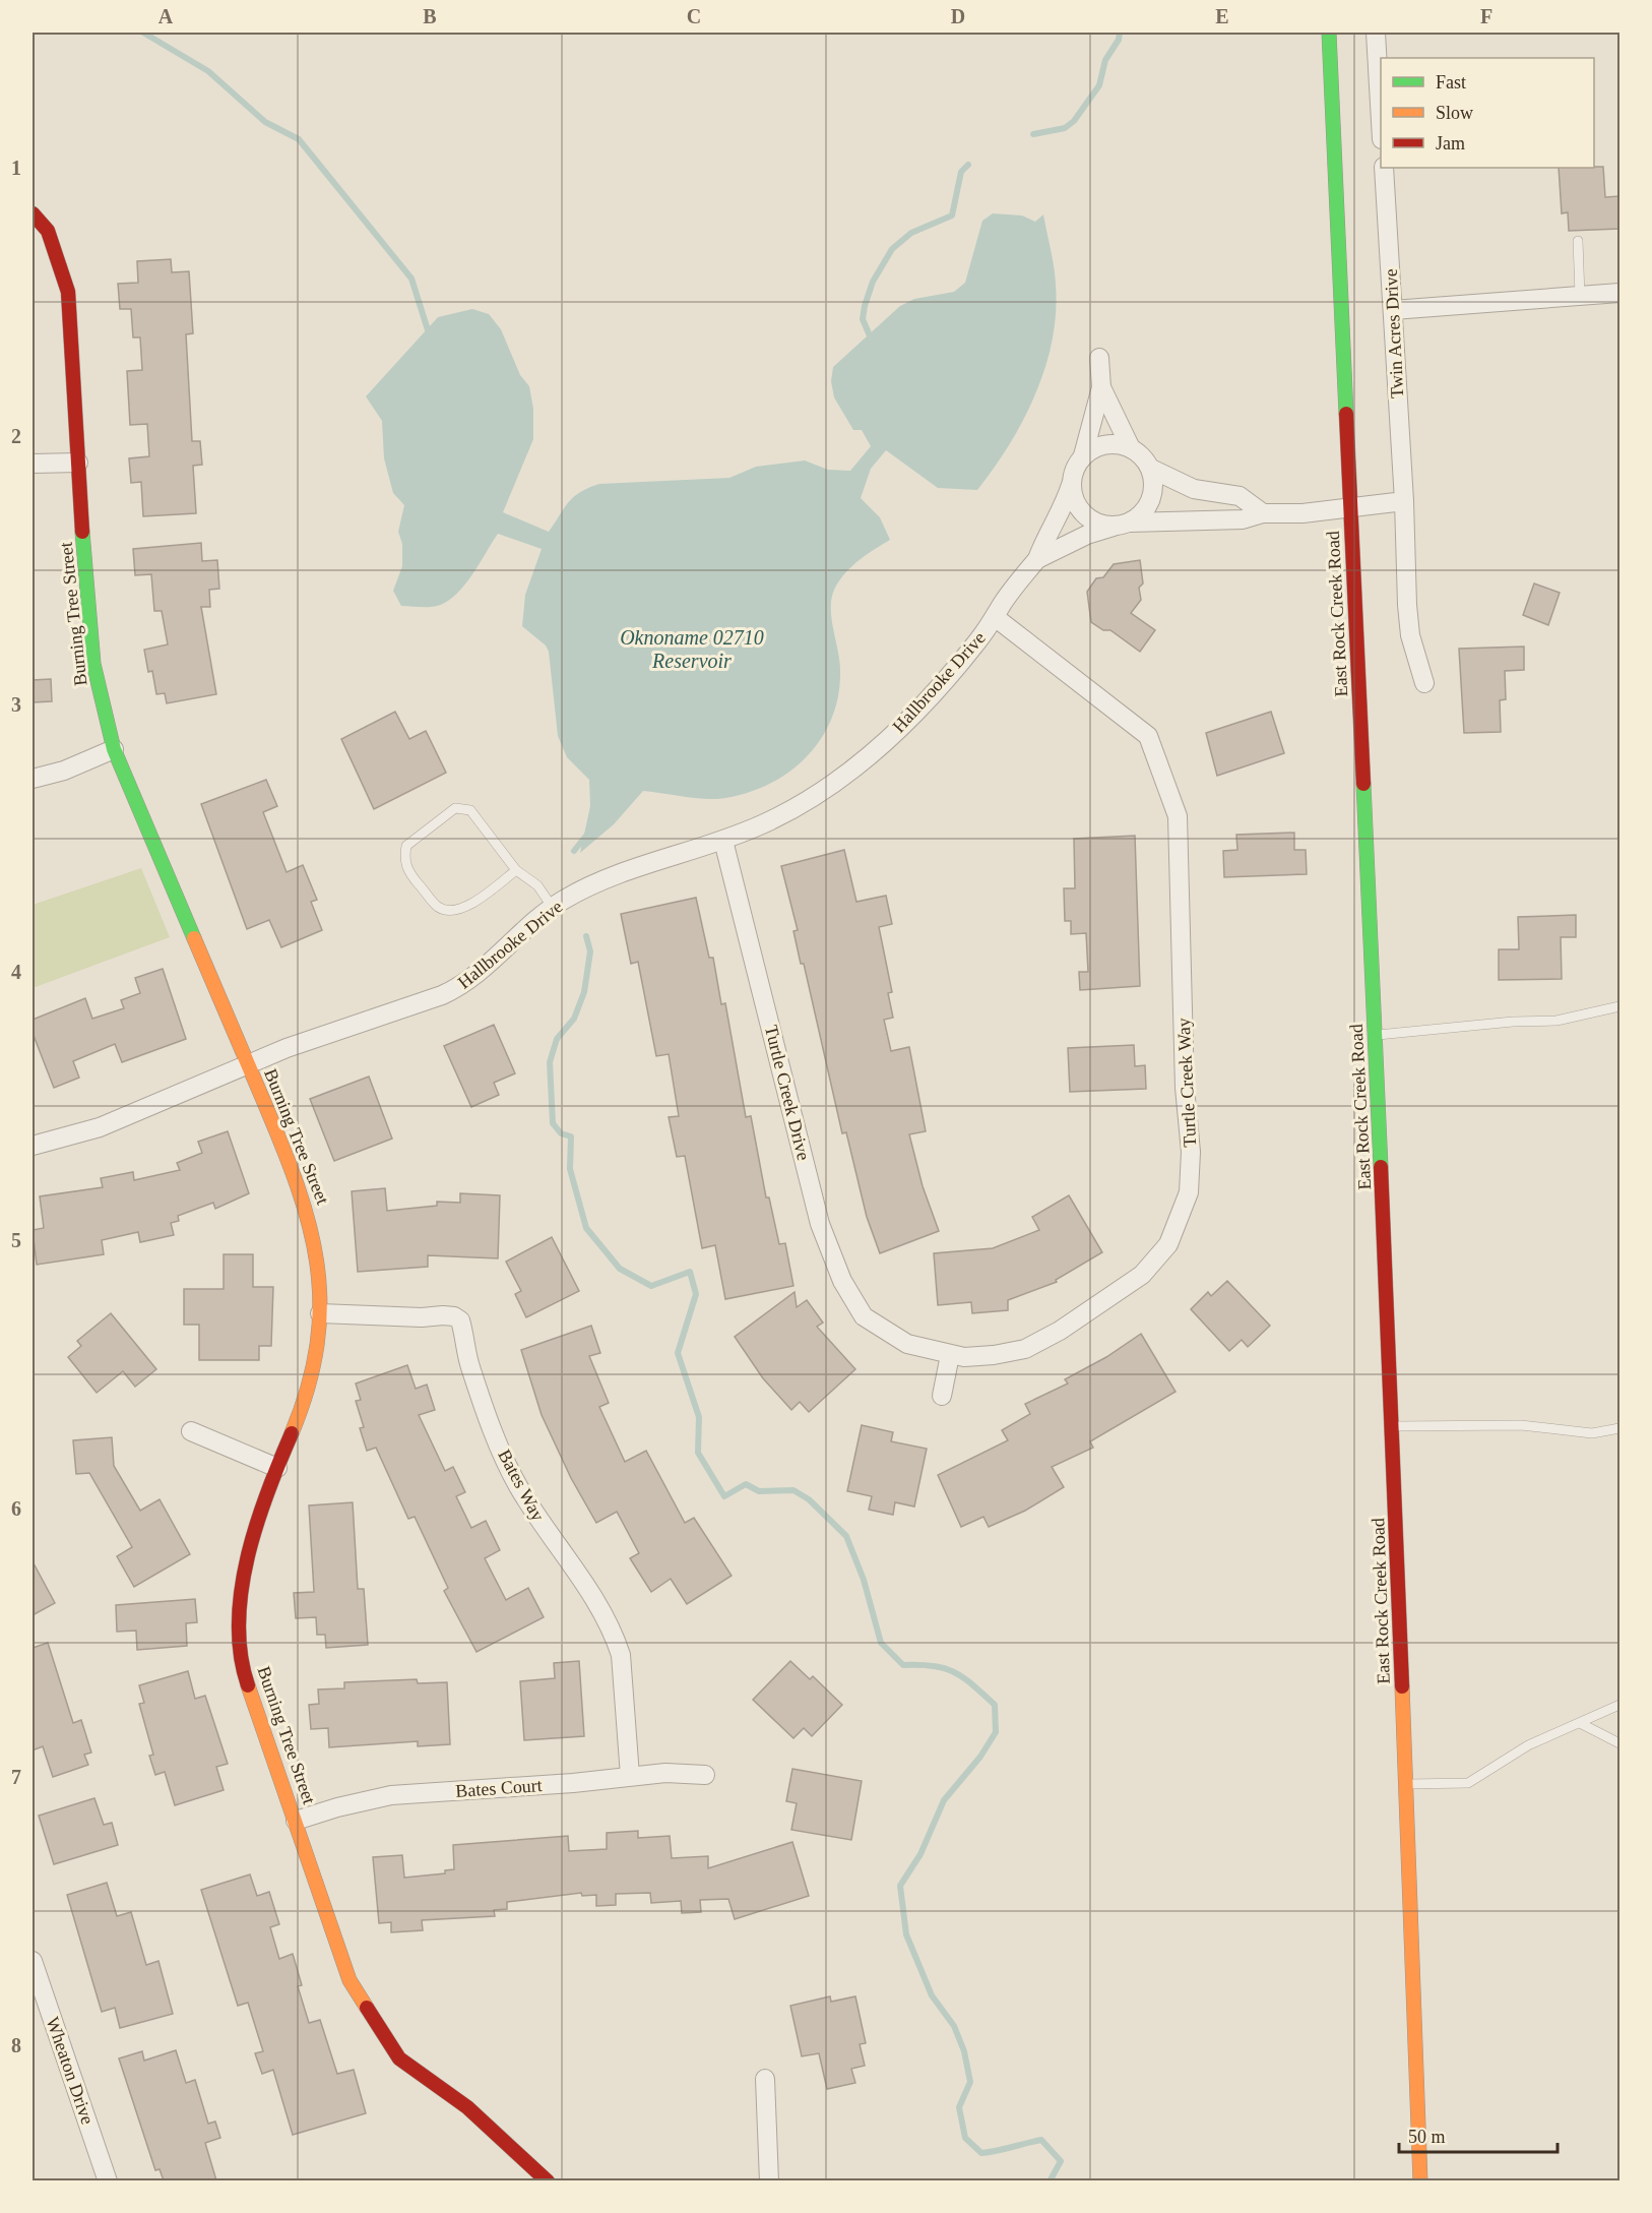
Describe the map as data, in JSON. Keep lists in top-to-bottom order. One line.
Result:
{"streets":{"street":["Twin Acres Drive","Burning Tree Street","East Rock Creek Road","Hallbrooke Drive","Turtle Creek Way","Turtle Creek Drive","Bates Way","Bates Court","Wheaton Drive"]},"crossings":[["Burning Tree Street","Hallbrooke Drive"],["Burning Tree Street","Bates Way"],["Burning Tree Street","Bates Court"],["East Rock Creek Road","Hallbrooke Drive"],["Hallbrooke Drive","Turtle Creek Way"],["Hallbrooke Drive","Turtle Creek Drive"],["Turtle Creek Way","Turtle Creek Drive"],["Bates Way","Bates Court"]],"water":["Oknoname 02710 Reservoir"],"legend":["Fast","Slow","Jam"],"scale_bar":"50 m","grid":{"columns":["A","B","C","D","E","F"],"rows":["1","2","3","4","5","6","7","8"]}}
